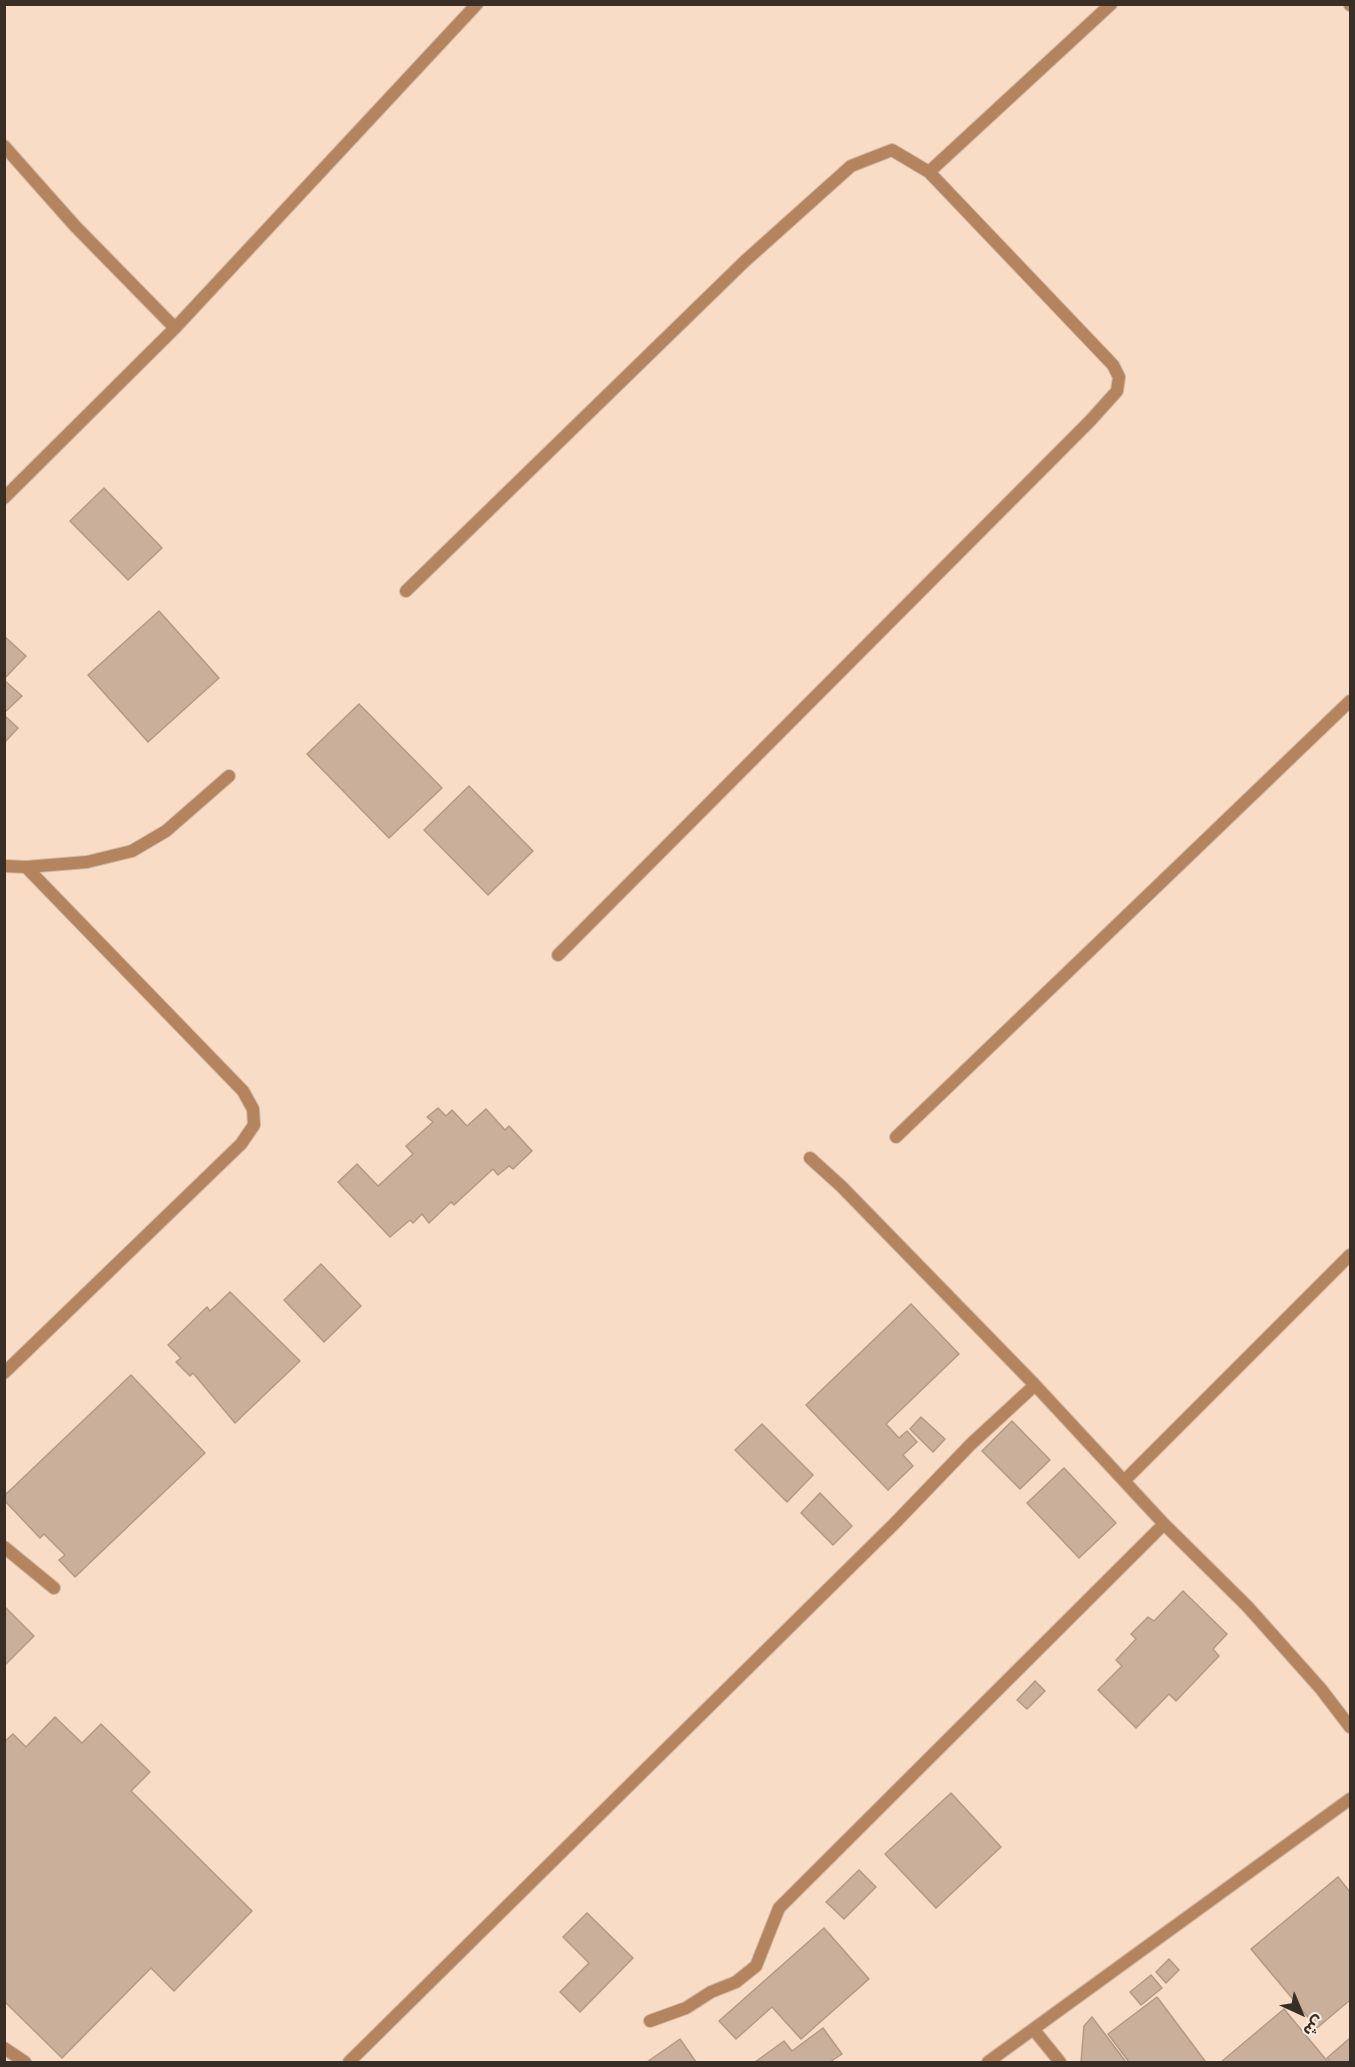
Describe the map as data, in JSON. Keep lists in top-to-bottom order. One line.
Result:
{"north":"bottom right"}
